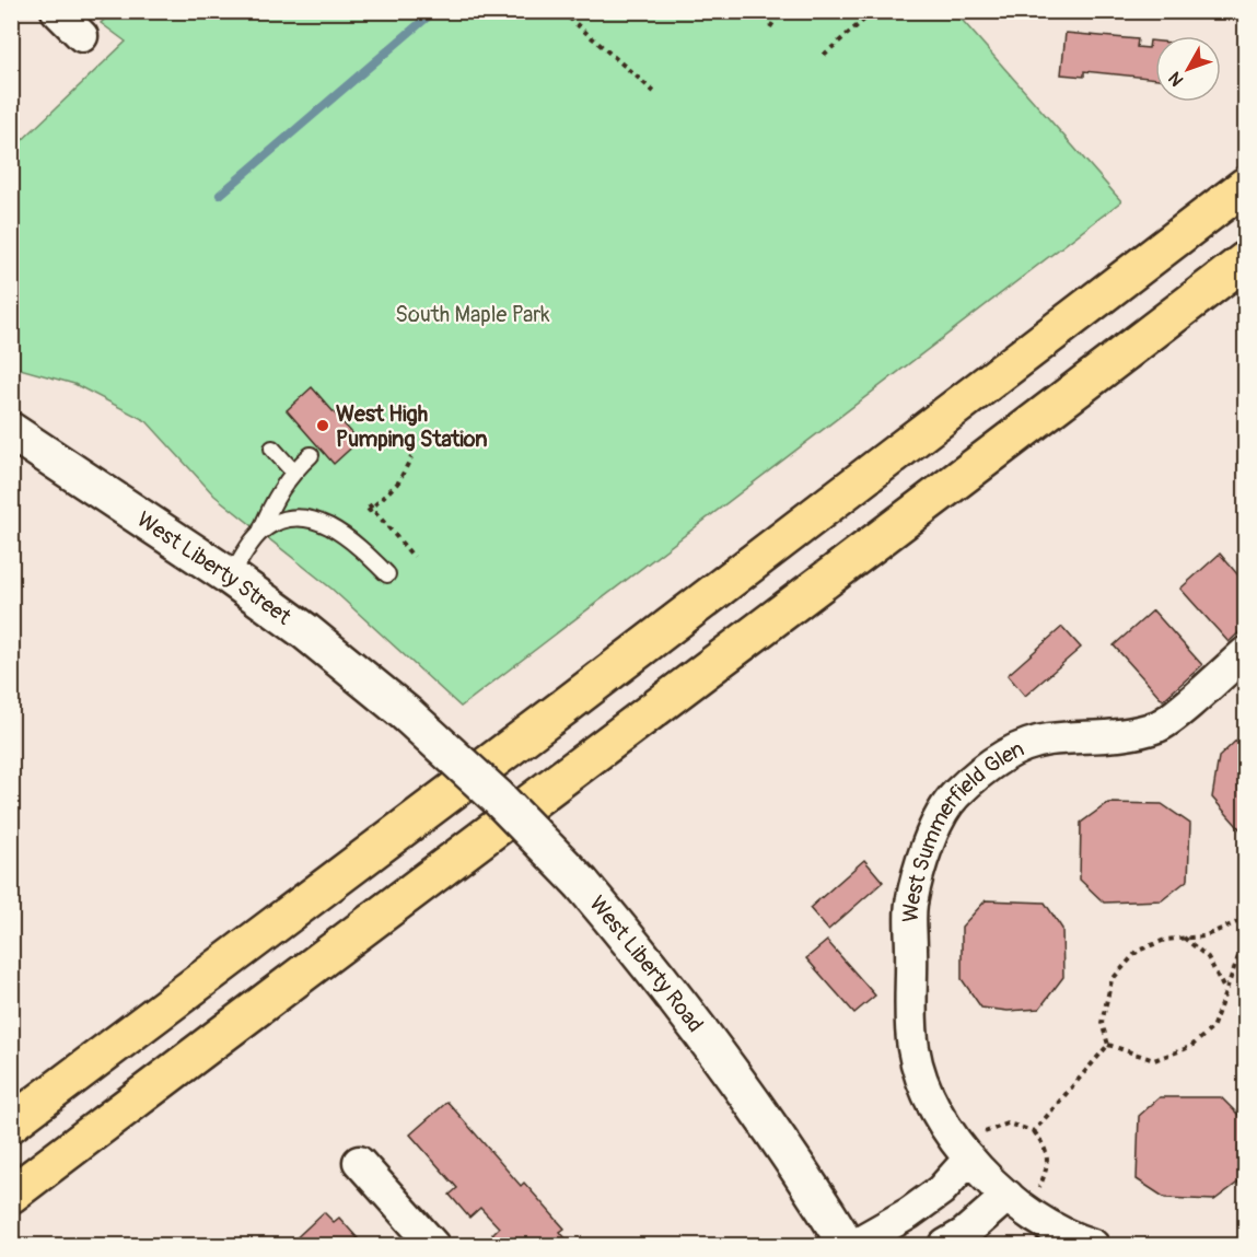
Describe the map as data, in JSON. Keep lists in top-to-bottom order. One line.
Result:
{"streets":{"main road":["West Liberty Street","West Liberty Road"],"street":["West Summerfield Glen"]},"crossings":[["West Liberty Street","West Liberty Road"]],"parks":["South Maple Park"],"places":["West High Pumping Station"],"north":"bottom left"}
